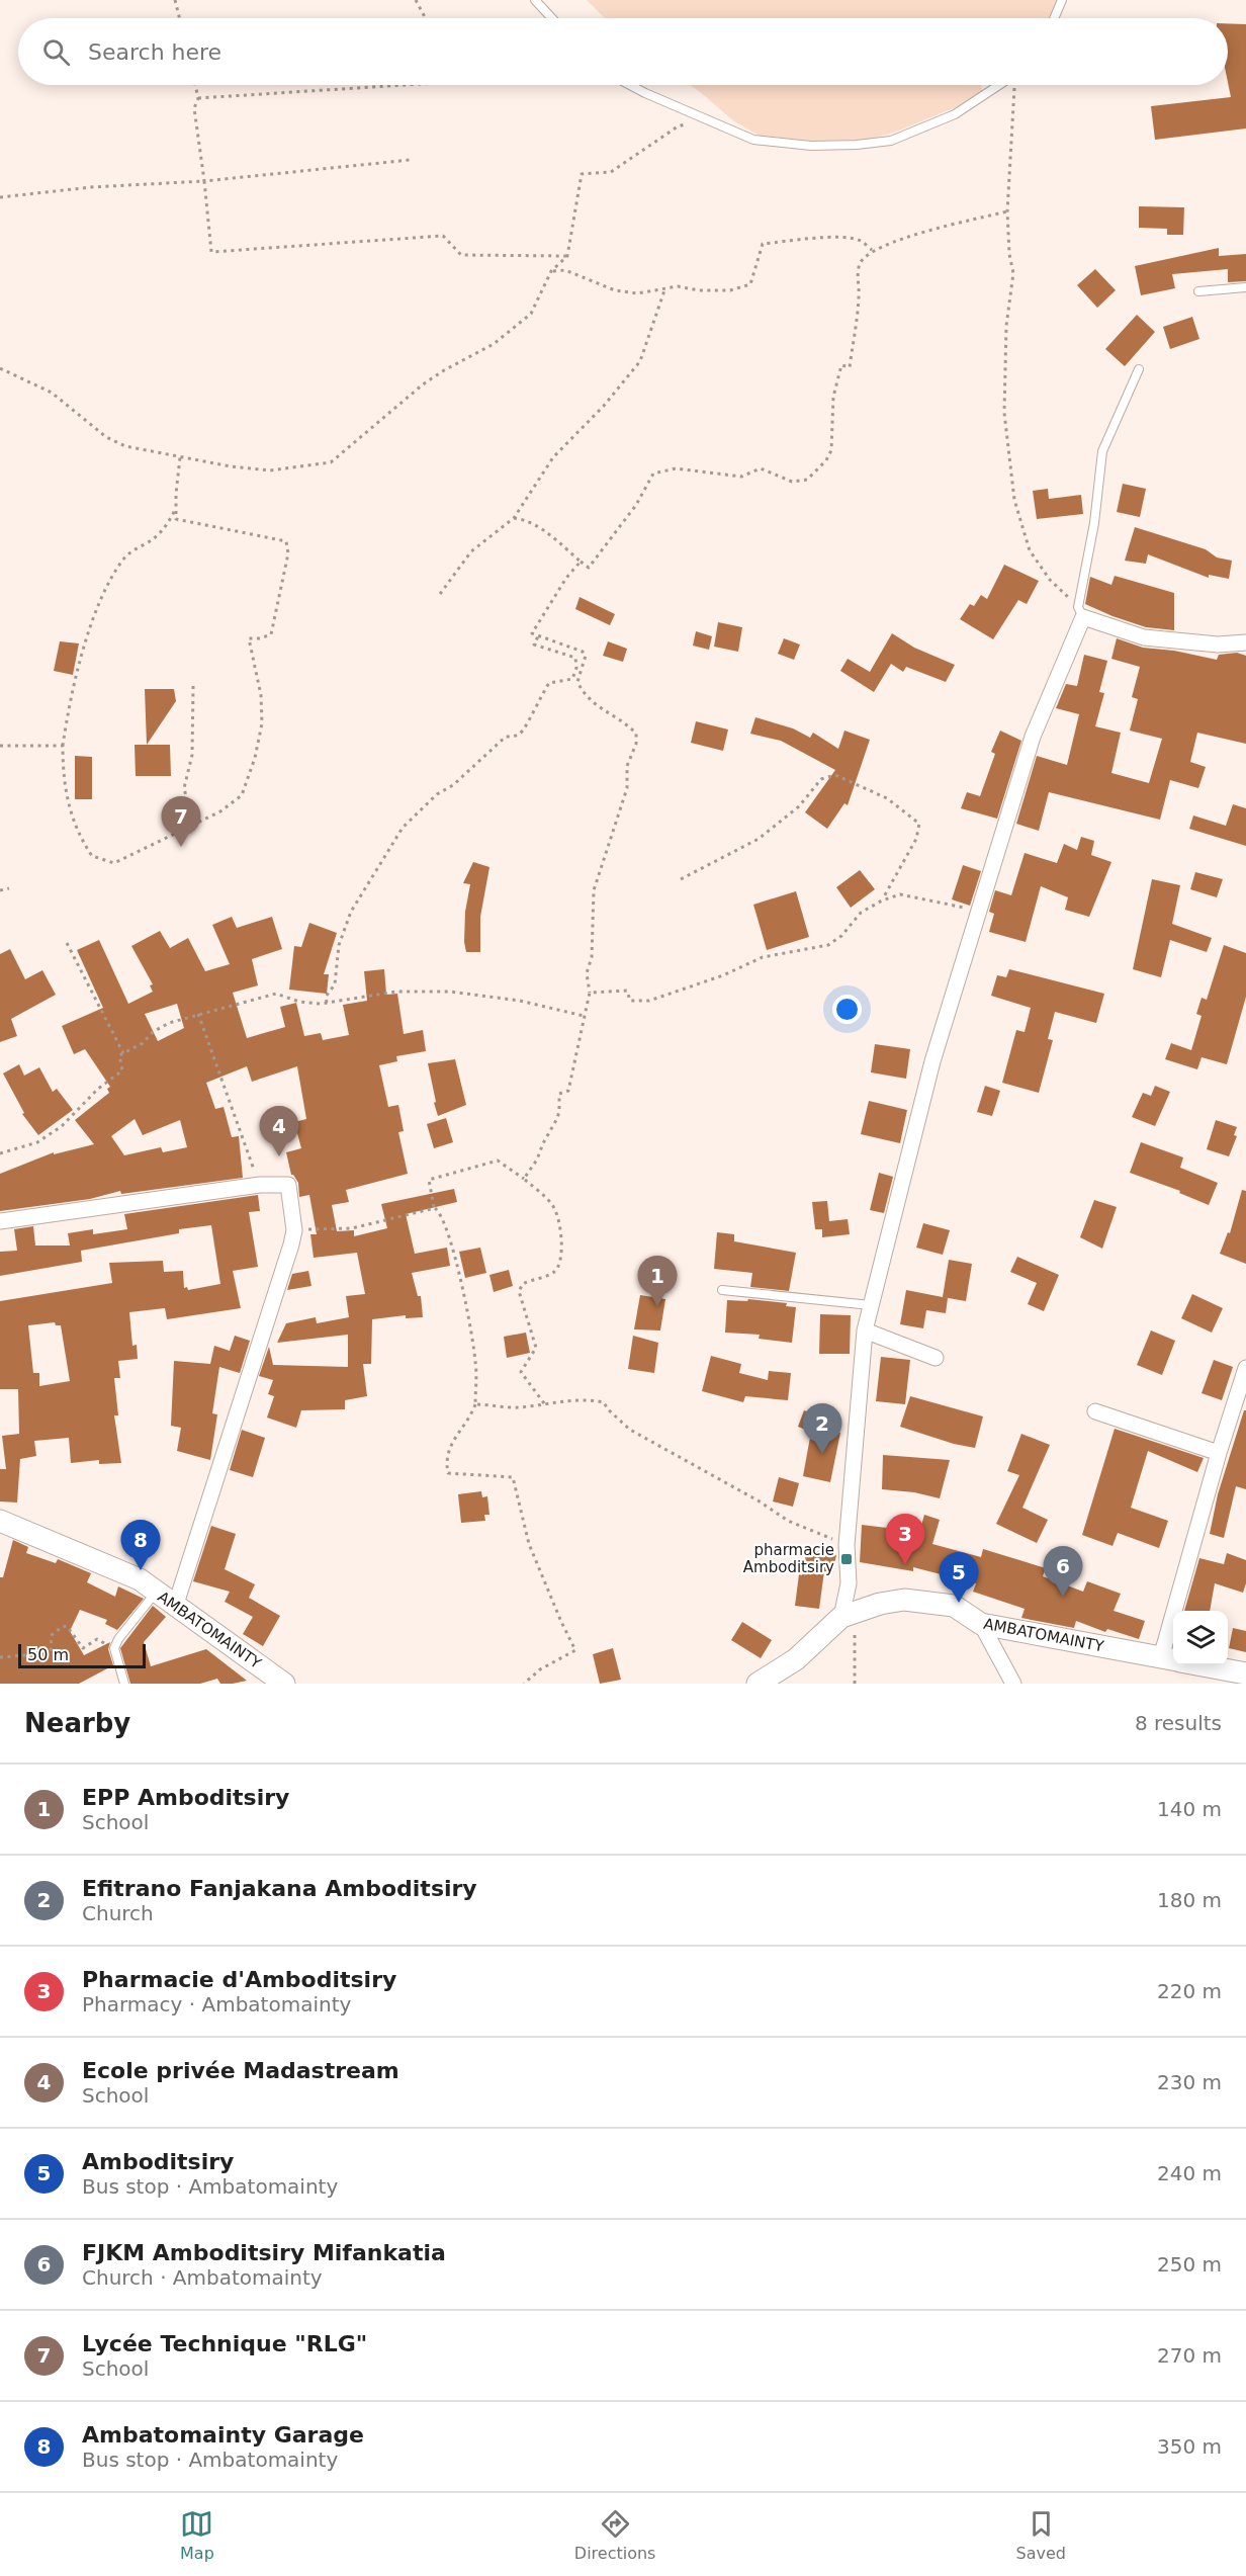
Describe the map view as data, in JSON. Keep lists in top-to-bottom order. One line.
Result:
{"streets":{"main road":["AMBATOMAINTY"]},"places":{"transit":["pharmacie Amboditsiry"]},"scale_bar":"50 m","page":{"search":"Search here","pins":["7","4","1","2","3","8","6","5"],"scale":"50 m","heading":["Nearby","8 results"],"list":[{"mark":"1","name":"EPP Amboditsiry","note":"School","value":"140 m"},{"mark":"2","name":"Efitrano Fanjakana Amboditsiry","note":"Church","value":"180 m"},{"mark":"3","name":"Pharmacie d'Amboditsiry","note":"Pharmacy · Ambatomainty","value":"220 m"},{"mark":"4","name":"Ecole privée Madastream","note":"School","value":"230 m"},{"mark":"5","name":"Amboditsiry","note":"Bus stop · Ambatomainty","value":"240 m"},{"mark":"6","name":"FJKM Amboditsiry Mifankatia","note":"Church · Ambatomainty","value":"250 m"},{"mark":"7","name":"Lycée Technique \"RLG\"","note":"School","value":"270 m"},{"mark":"8","name":"Ambatomainty Garage","note":"Bus stop · Ambatomainty","value":"350 m"}],"nav":["Map","Directions","Saved"]}}
